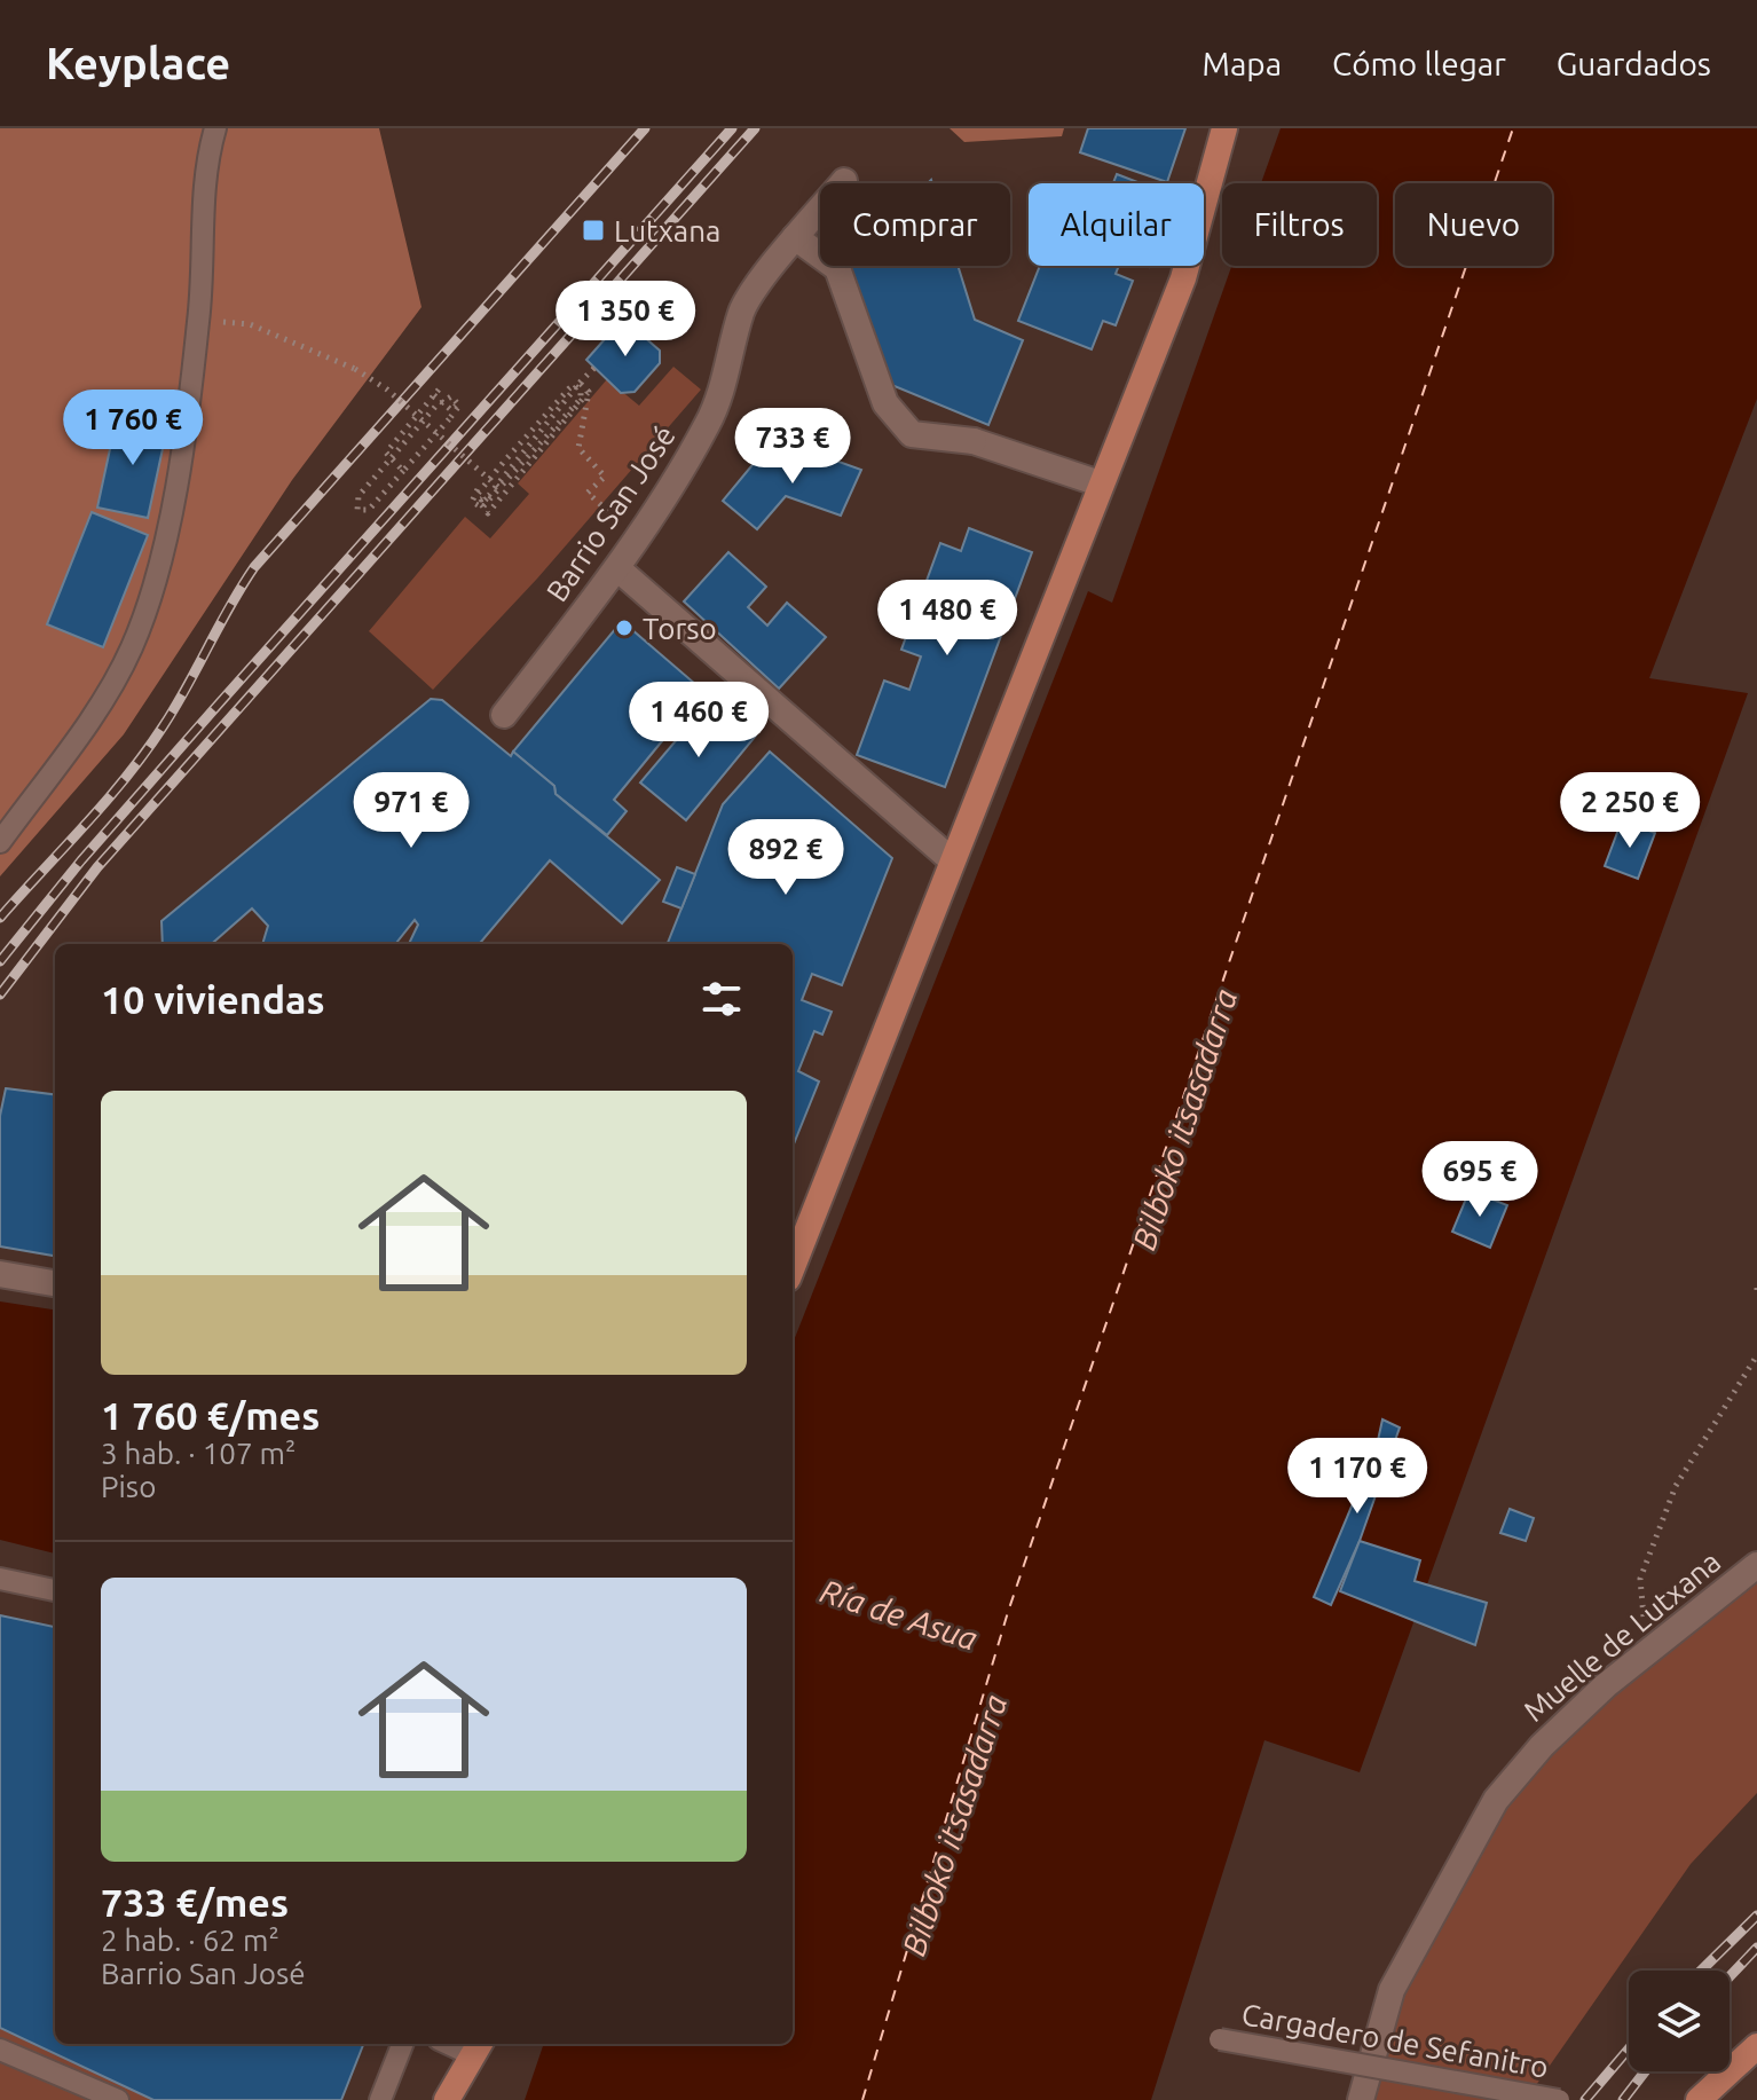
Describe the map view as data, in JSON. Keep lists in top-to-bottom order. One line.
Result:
{"streets":{"street":["Barrio San José","Muelle de Lutxana"],"lane":["Cargadero de Sefanitro"]},"water":["Bilboko itsasadarra","Ría de Asua"],"places":{"transit":["Lutxana"],"other":["Torso"]},"page":{"header":"Keyplace","nav":["Mapa","Cómo llegar","Guardados"],"chip":["Comprar","Alquilar","Filtros","Nuevo"],"price":["1 350 €","1 760 €","733 €","1 480 €","1 460 €","971 €","2 250 €","892 €","695 €","1 170 €"],"heading":"10 viviendas","list":[{"name":"1 760 €/mes","note":"3 hab. · 107 m² · Piso"},{"name":"733 €/mes","note":"2 hab. · 62 m² · Barrio San José"}]}}
